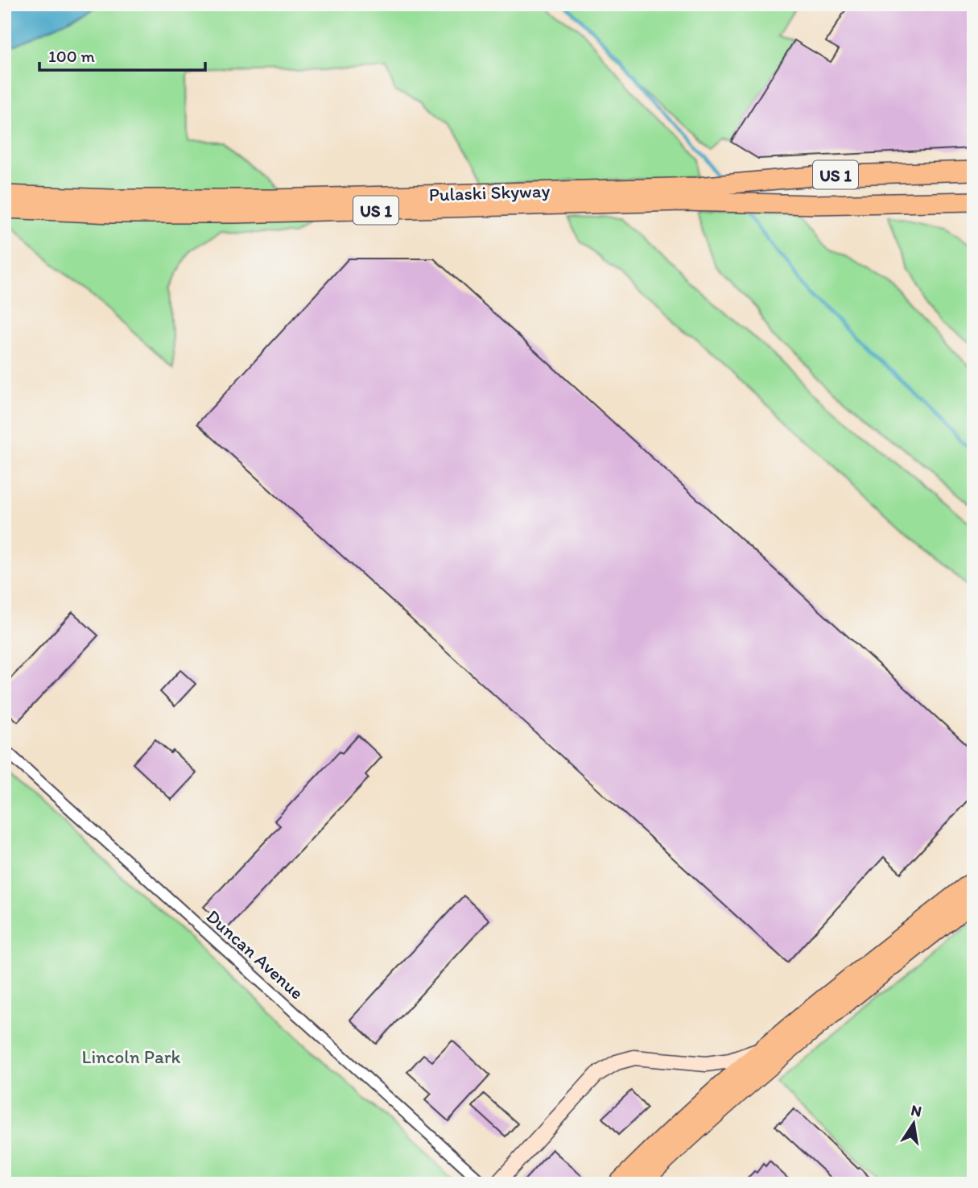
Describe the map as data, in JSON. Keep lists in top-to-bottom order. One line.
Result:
{"streets":{"highway":["US 1","Pulaski Skyway"],"street":["Duncan Avenue"]},"parks":["Lincoln Park"],"scale_bar":"100 m","north":"top"}
